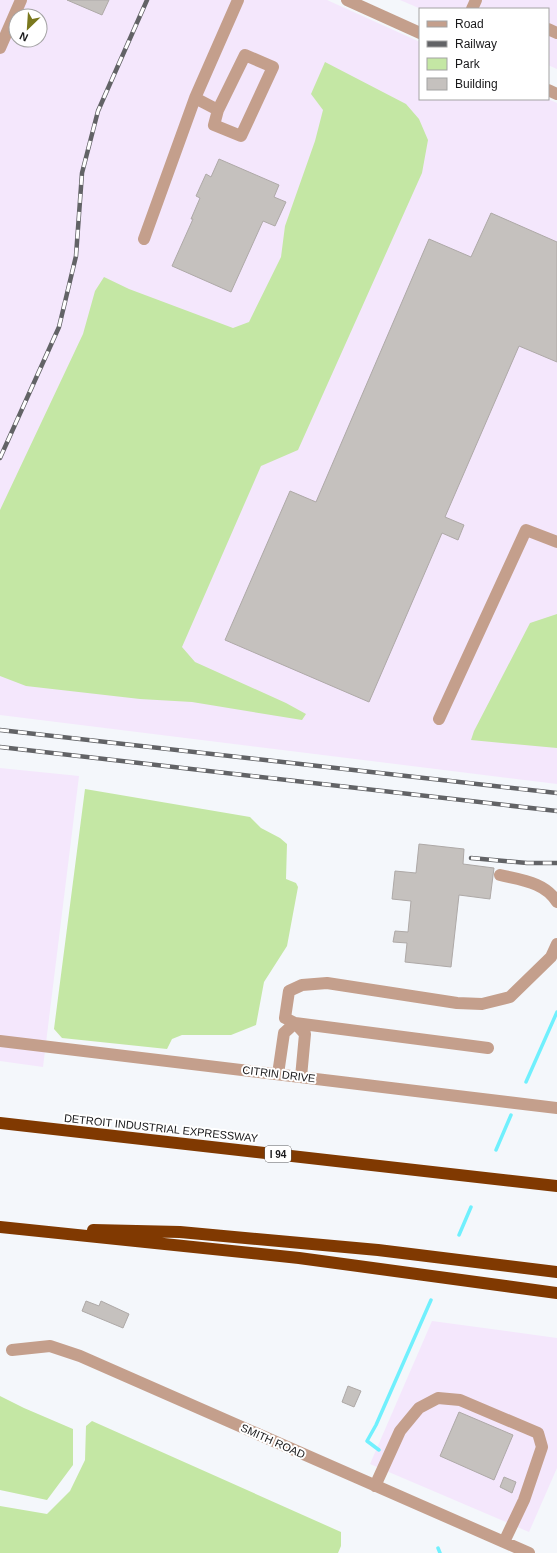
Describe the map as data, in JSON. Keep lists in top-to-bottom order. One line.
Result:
{"streets":{"highway":["DETROIT INDUSTRIAL EXPRESSWAY","I 94"],"street":["CITRIN DRIVE","SMITH ROAD"]},"legend":["Road","Railway","Park","Building"],"north":"bottom left"}
